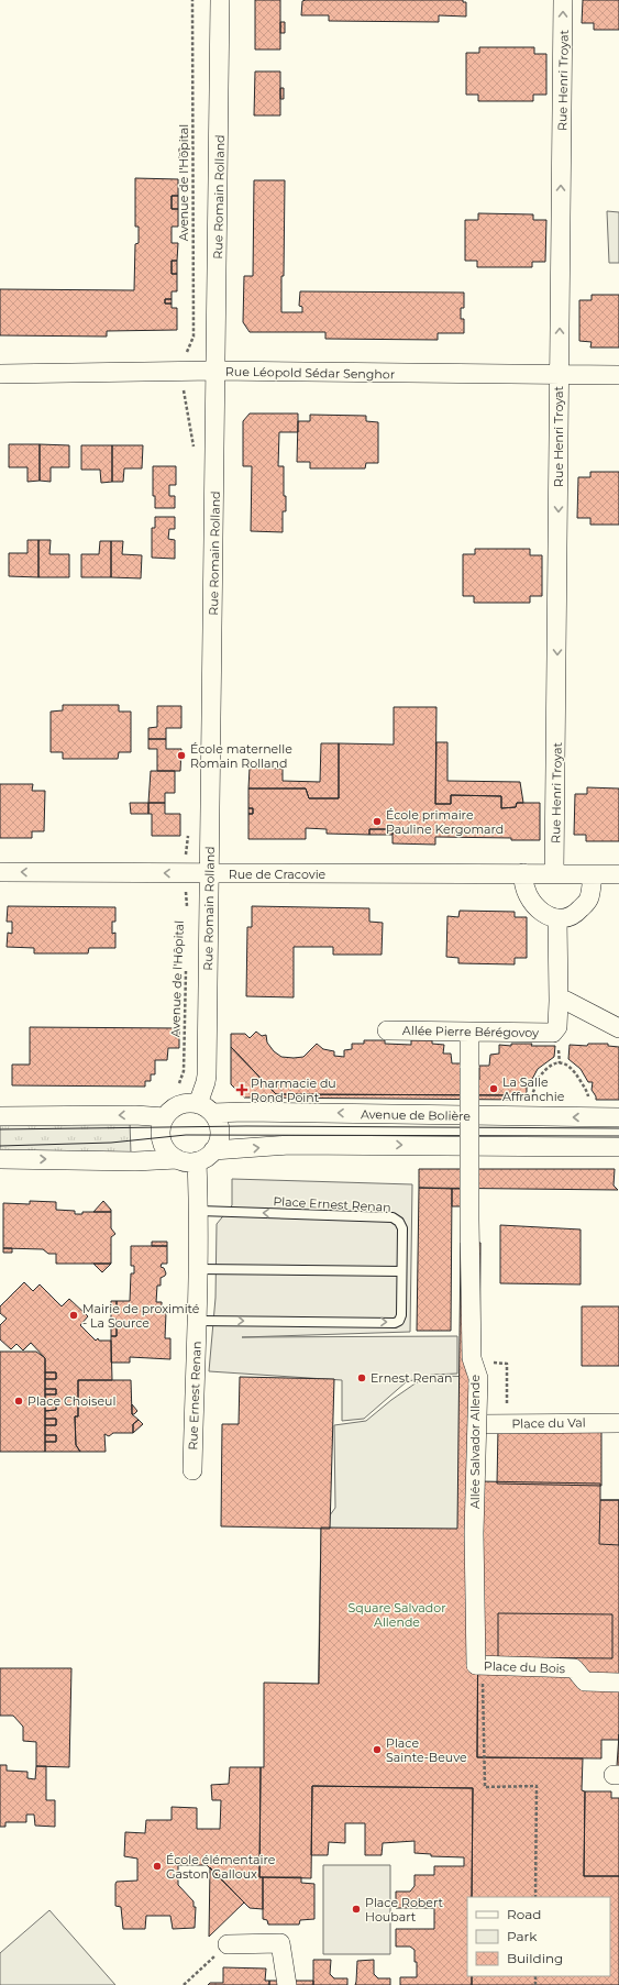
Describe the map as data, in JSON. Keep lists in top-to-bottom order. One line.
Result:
{"streets":{"street":["Rue Henri Troyat","Rue Romain Rolland","Rue Léopold Sédar Senghor","Rue de Cracovie","Allée Pierre Bérégovoy","Avenue de Bolière","Rue Ernest Renan","Place du Val","Allée Salvador Allende","Place du Bois"],"lane":["Place Ernest Renan"],"path":["Avenue de l'Hôpital"]},"crossings":[["Rue Henri Troyat","Rue Léopold Sédar Senghor"],["Rue Henri Troyat","Rue de Cracovie"],["Rue Romain Rolland","Rue Léopold Sédar Senghor"],["Rue Romain Rolland","Rue de Cracovie"],["Rue Romain Rolland","Avenue de Bolière"],["Rue Romain Rolland","Rue Ernest Renan"],["Allée Pierre Bérégovoy","Allée Salvador Allende"],["Avenue de Bolière","Rue Ernest Renan"],["Place Ernest Renan","Rue Ernest Renan"],["Place du Val","Allée Salvador Allende"],["Allée Salvador Allende","Place du Bois"]],"one_way":["Rue de Cracovie"],"parks":["Square Salvador Allende"],"places":{"other":["École maternelle Romain Rolland","École primaire Pauline Kergomard","La Salle Affranchie","Mairie de proximité - La Source","Ernest Renan","Place Choiseul","Place Sainte-Beuve","École élémentaire Gaston Galloux","Place Robert Houbart"],"health":["Pharmacie du Rond Point"]},"legend":["Road","Park","Building"]}
